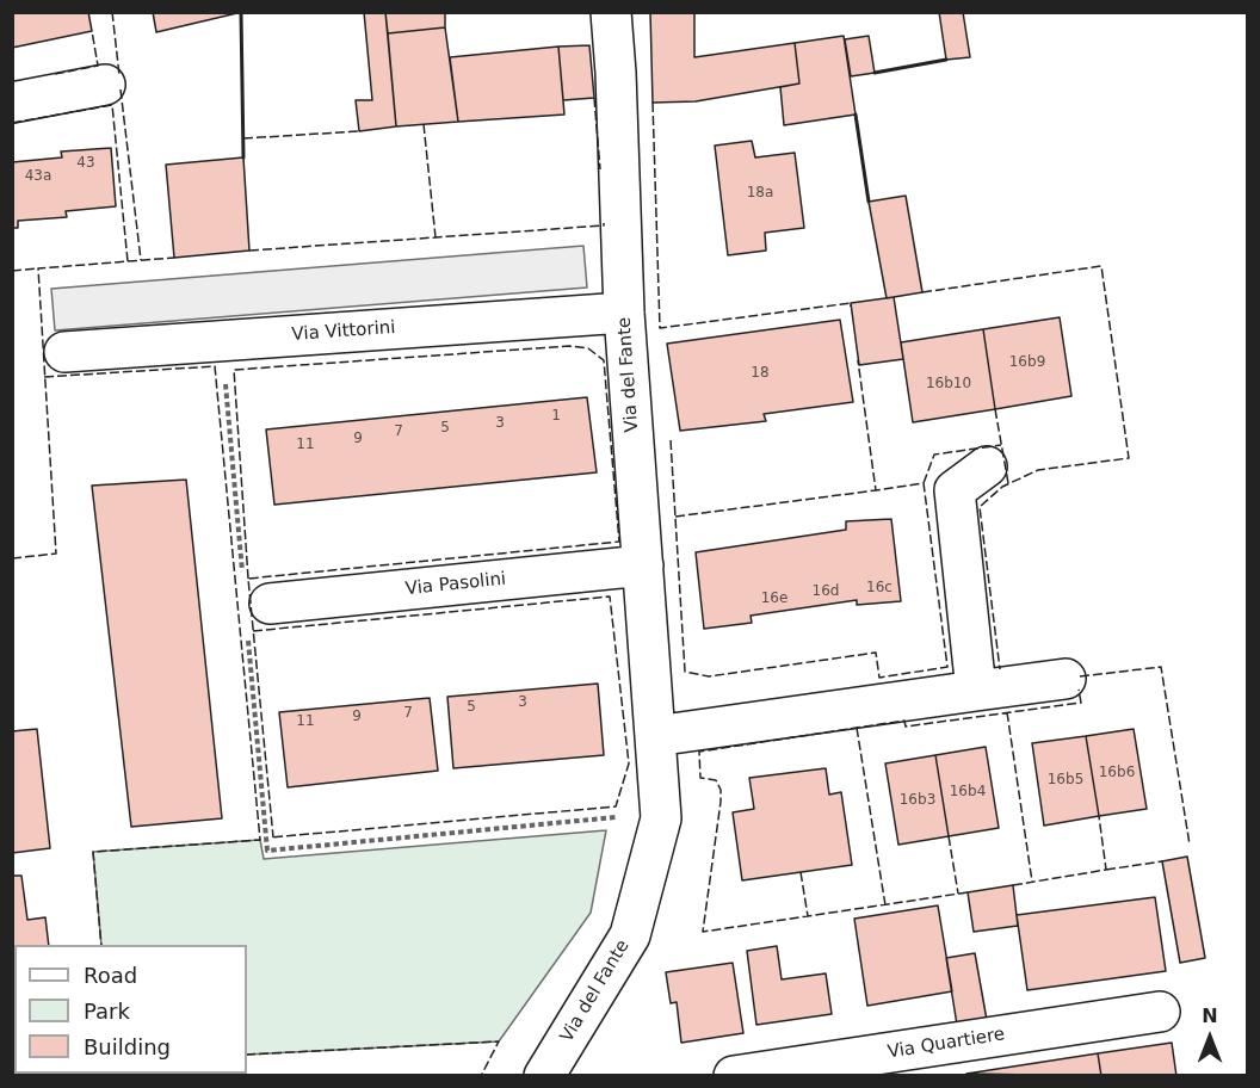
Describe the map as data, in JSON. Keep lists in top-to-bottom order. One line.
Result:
{"streets":{"street":["Via Vittorini","Via del Fante","Via Pasolini","Via Quartiere"]},"crossings":[["Via Vittorini","Via del Fante"],["Via del Fante","Via Pasolini"]],"house_numbers":["43","43a","18a","16b9","18","16b10","1","3","5","7","9","11","16c","16d","16e","3","5","7","9","11","16b6","16b5","16b4","16b3"],"legend":["Road","Park","Building"],"north":"top"}
